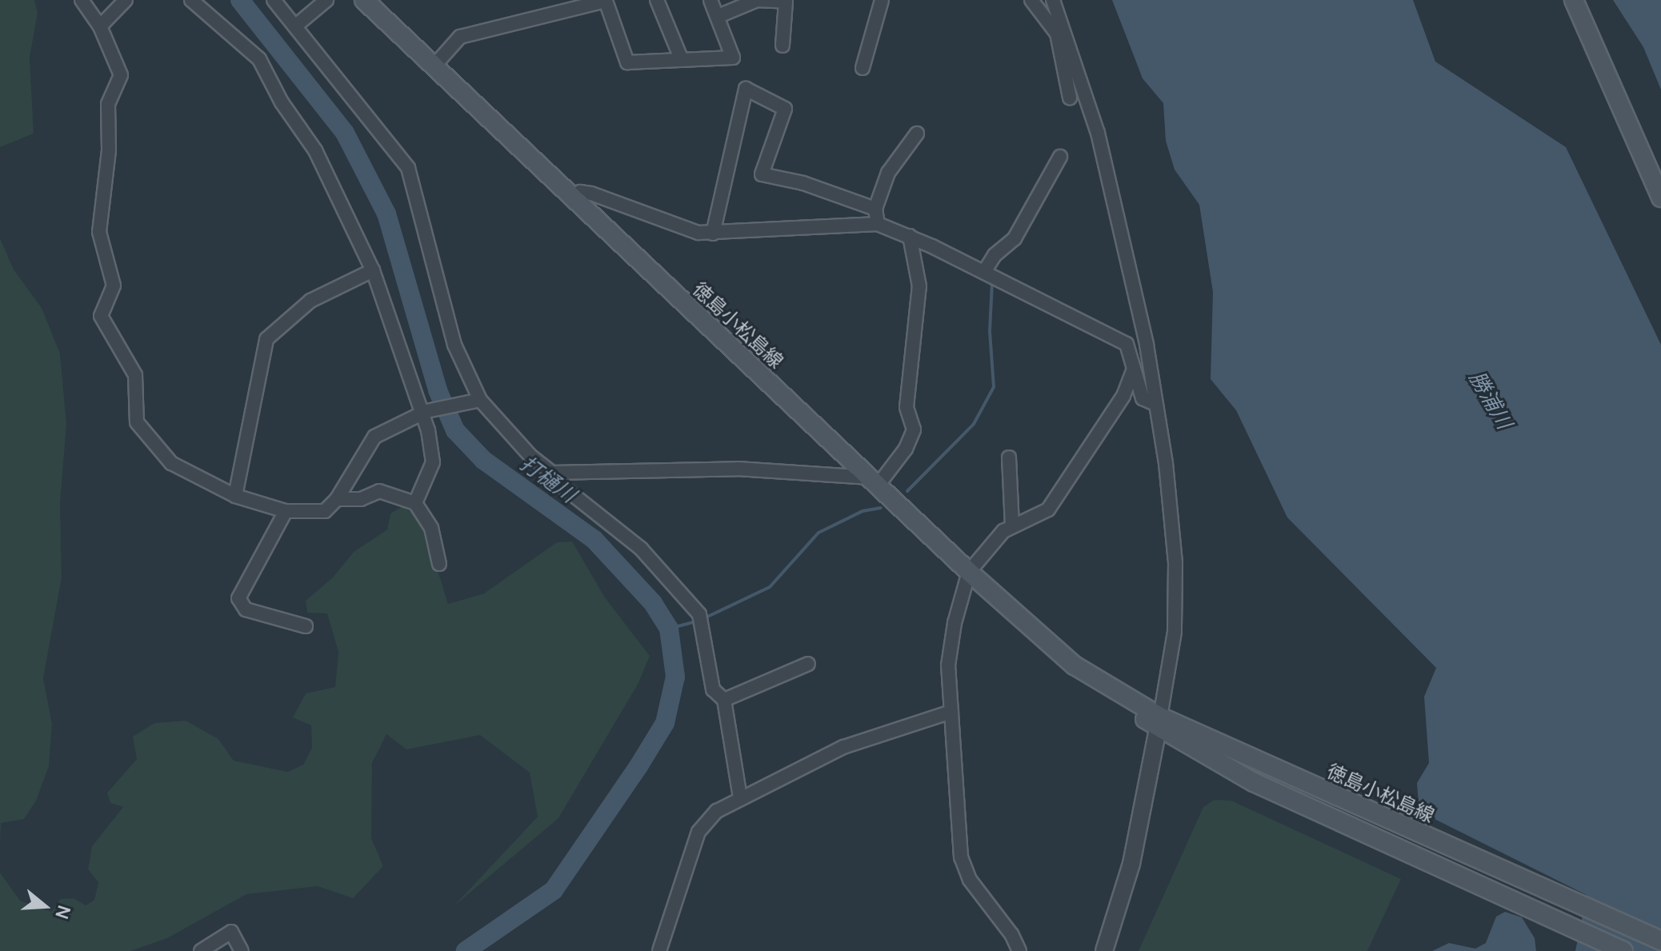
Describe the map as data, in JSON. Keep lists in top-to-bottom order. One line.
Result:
{"streets":{"main road":["徳島小松島線"]},"water":["勝浦川","打樋川"],"north":"right"}
